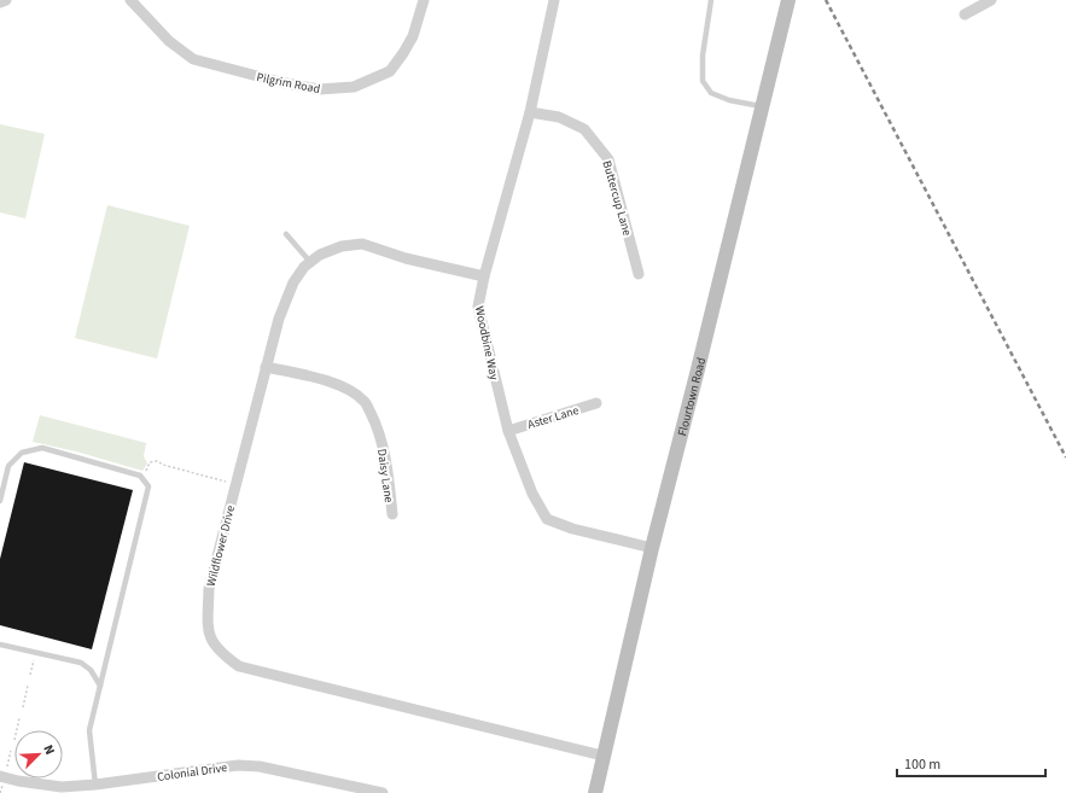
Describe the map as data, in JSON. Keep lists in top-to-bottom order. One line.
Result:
{"streets":{"main road":["Flourtown Road"],"street":["Pilgrim Road","Buttercup Lane","Woodbine Way","Aster Lane","Daisy Lane","Wildflower Drive","Colonial Drive"]},"crossings":[["Buttercup Lane","Woodbine Way"],["Woodbine Way","Flourtown Road"],["Woodbine Way","Aster Lane"],["Woodbine Way","Wildflower Drive"],["Flourtown Road","Wildflower Drive"],["Daisy Lane","Wildflower Drive"]],"scale_bar":"100 m","north":"top right"}
